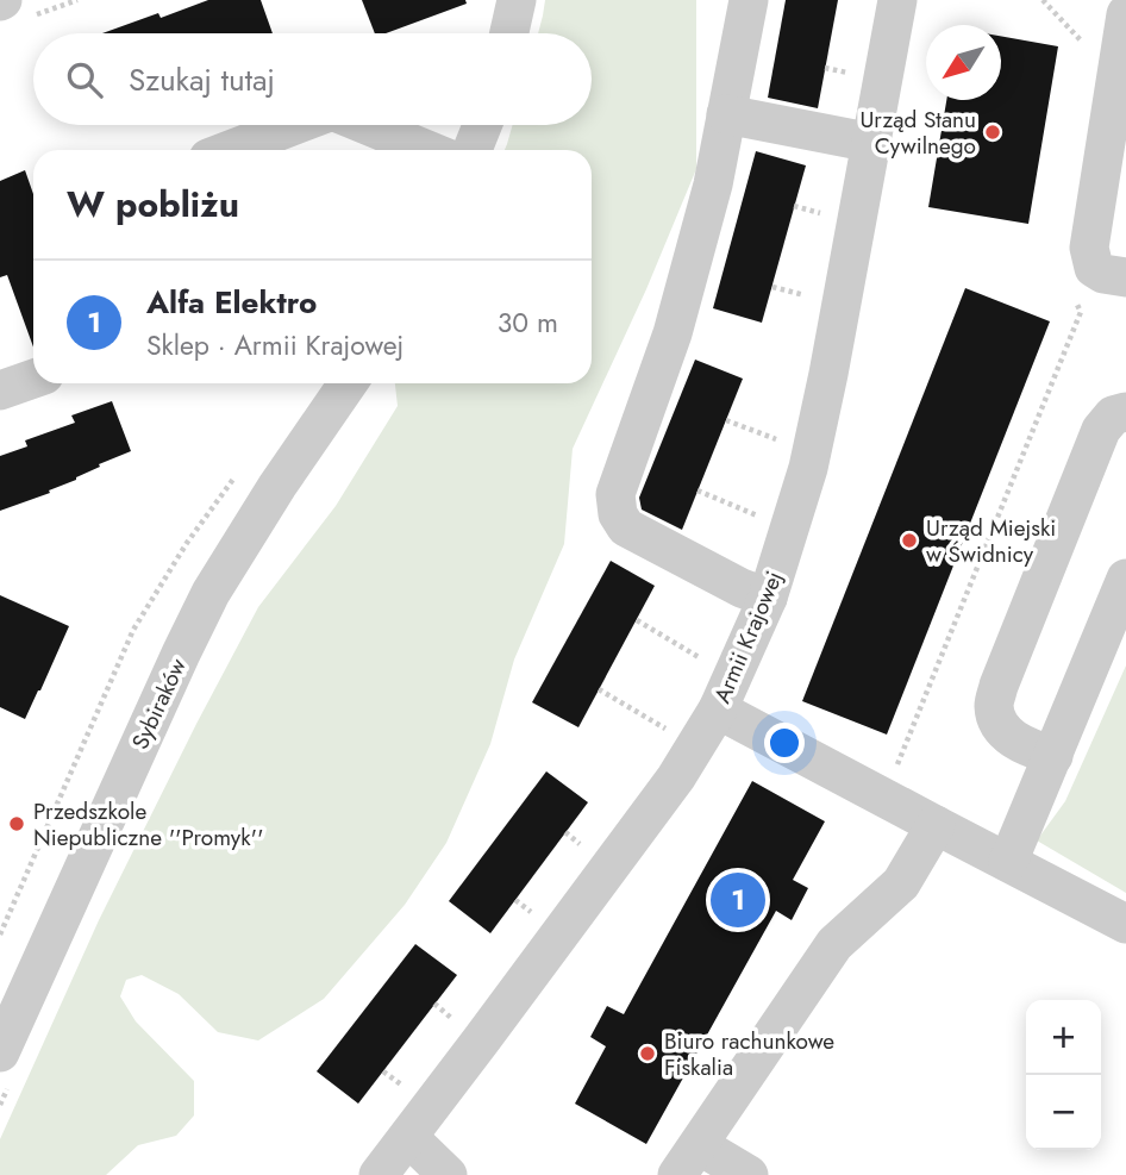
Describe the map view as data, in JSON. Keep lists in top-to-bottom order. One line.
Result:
{"streets":{"street":["Armii Krajowej","Sybiraków"]},"places":["Urząd Stanu Cywilnego","Urząd Miejski w Świdnicy","Przedszkole Niepubliczne ''Promyk''","Biuro rachunkowe Fiskalia"],"north":"bottom left","page":{"search":"Szukaj tutaj","heading":"W pobliżu","list":[{"mark":"1","name":"Alfa Elektro","note":"Sklep · Armii Krajowej","value":"30 m"}],"pins":"1","map_buttons":["+","−"]}}
